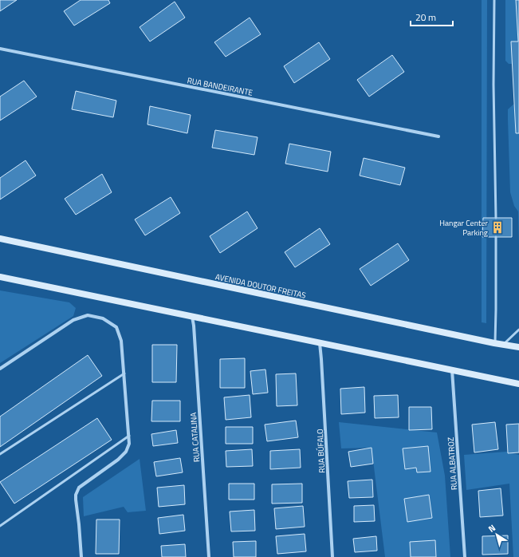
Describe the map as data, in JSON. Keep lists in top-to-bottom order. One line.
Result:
{"streets":{"main road":["AVENIDA DOUTOR FREITAS"],"street":["RUA BANDEIRANTE","RUA CATALINA","RUA BÚFALO","RUA ALBATROZ"]},"places":{"building":["Hangar Center Parking"]},"scale_bar":"20 m","north":"top left"}
